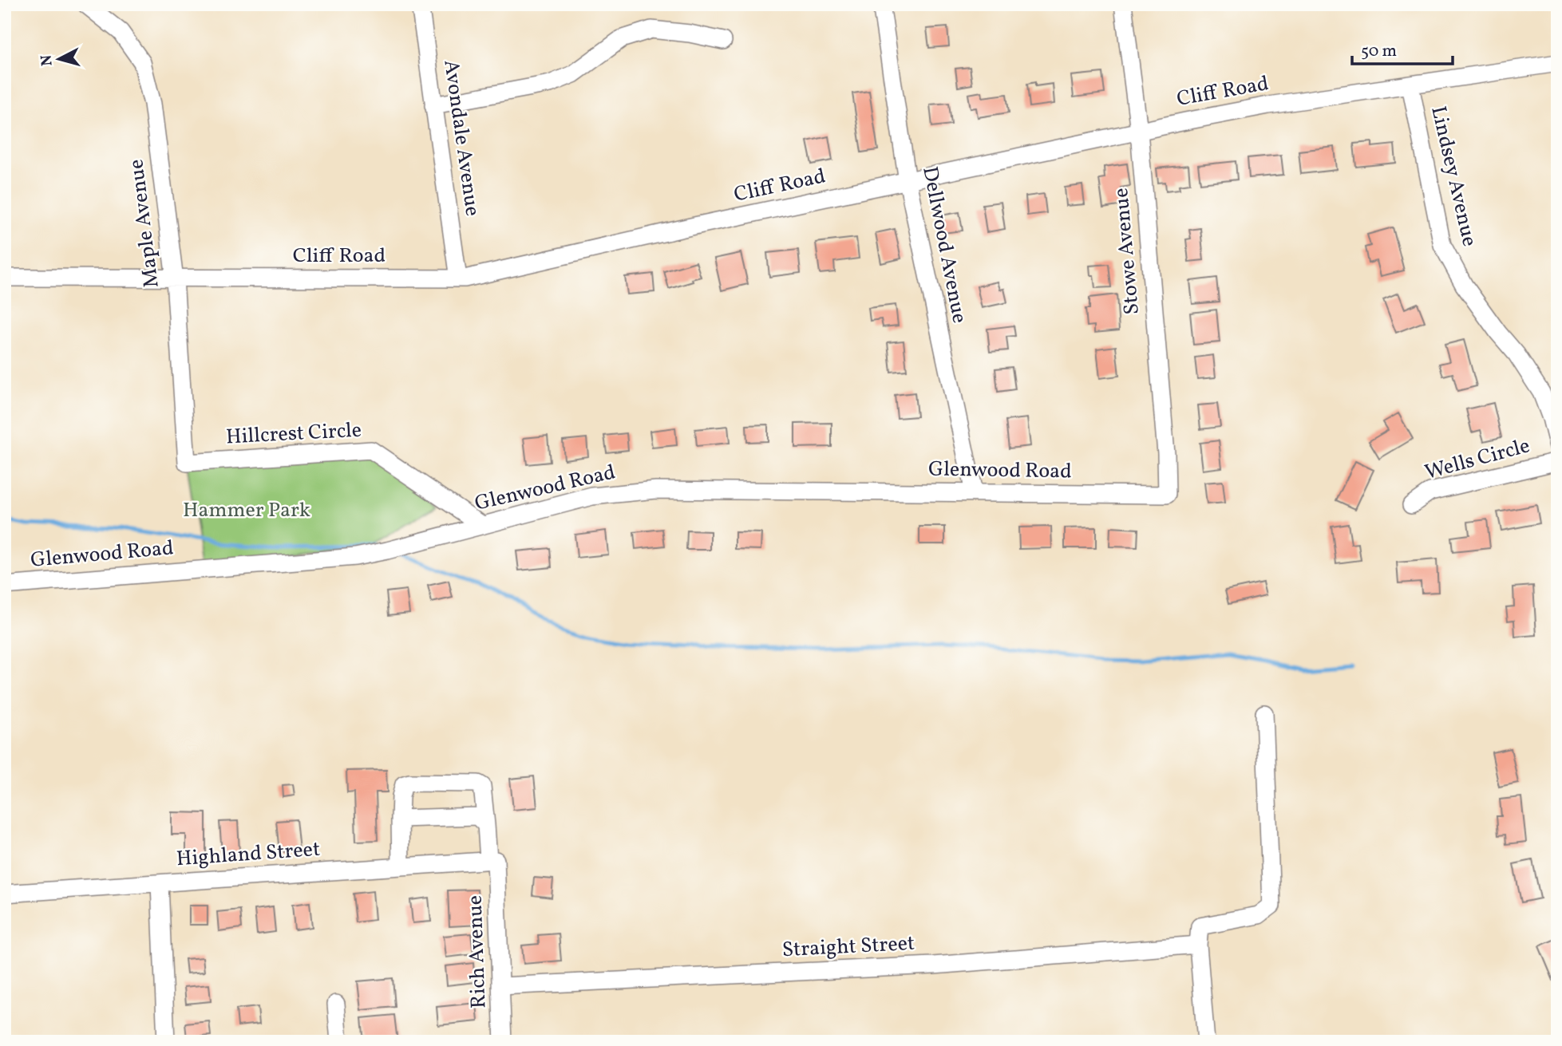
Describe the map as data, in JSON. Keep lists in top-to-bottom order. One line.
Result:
{"streets":{"street":["Cliff Road","Avondale Avenue","Lindsey Avenue","Maple Avenue","Dellwood Avenue","Stowe Avenue","Hillcrest Circle","Wells Circle","Glenwood Road","Highland Street","Straight Street","Rich Avenue"]},"crossings":[["Cliff Road","Avondale Avenue"],["Cliff Road","Lindsey Avenue"],["Cliff Road","Maple Avenue"],["Cliff Road","Dellwood Avenue"],["Cliff Road","Stowe Avenue"],["Maple Avenue","Hillcrest Circle"],["Dellwood Avenue","Glenwood Road"],["Stowe Avenue","Glenwood Road"],["Hillcrest Circle","Glenwood Road"],["Highland Street","Rich Avenue"],["Straight Street","Rich Avenue"]],"parks":["Hammer Park"],"scale_bar":"50 m","north":"left"}
